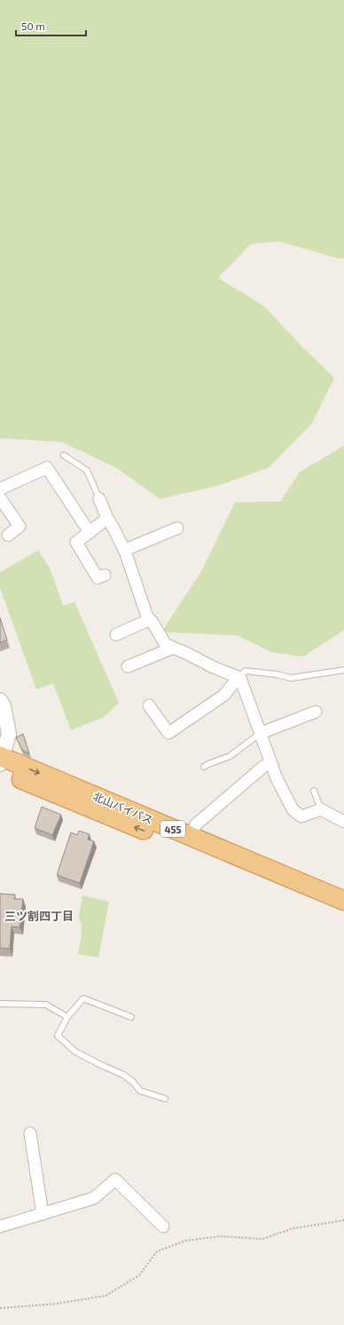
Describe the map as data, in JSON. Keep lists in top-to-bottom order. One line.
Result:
{"streets":{"highway":["北山バイパス","455"]},"districts":["三ツ割四丁目"],"scale_bar":"50 m"}
